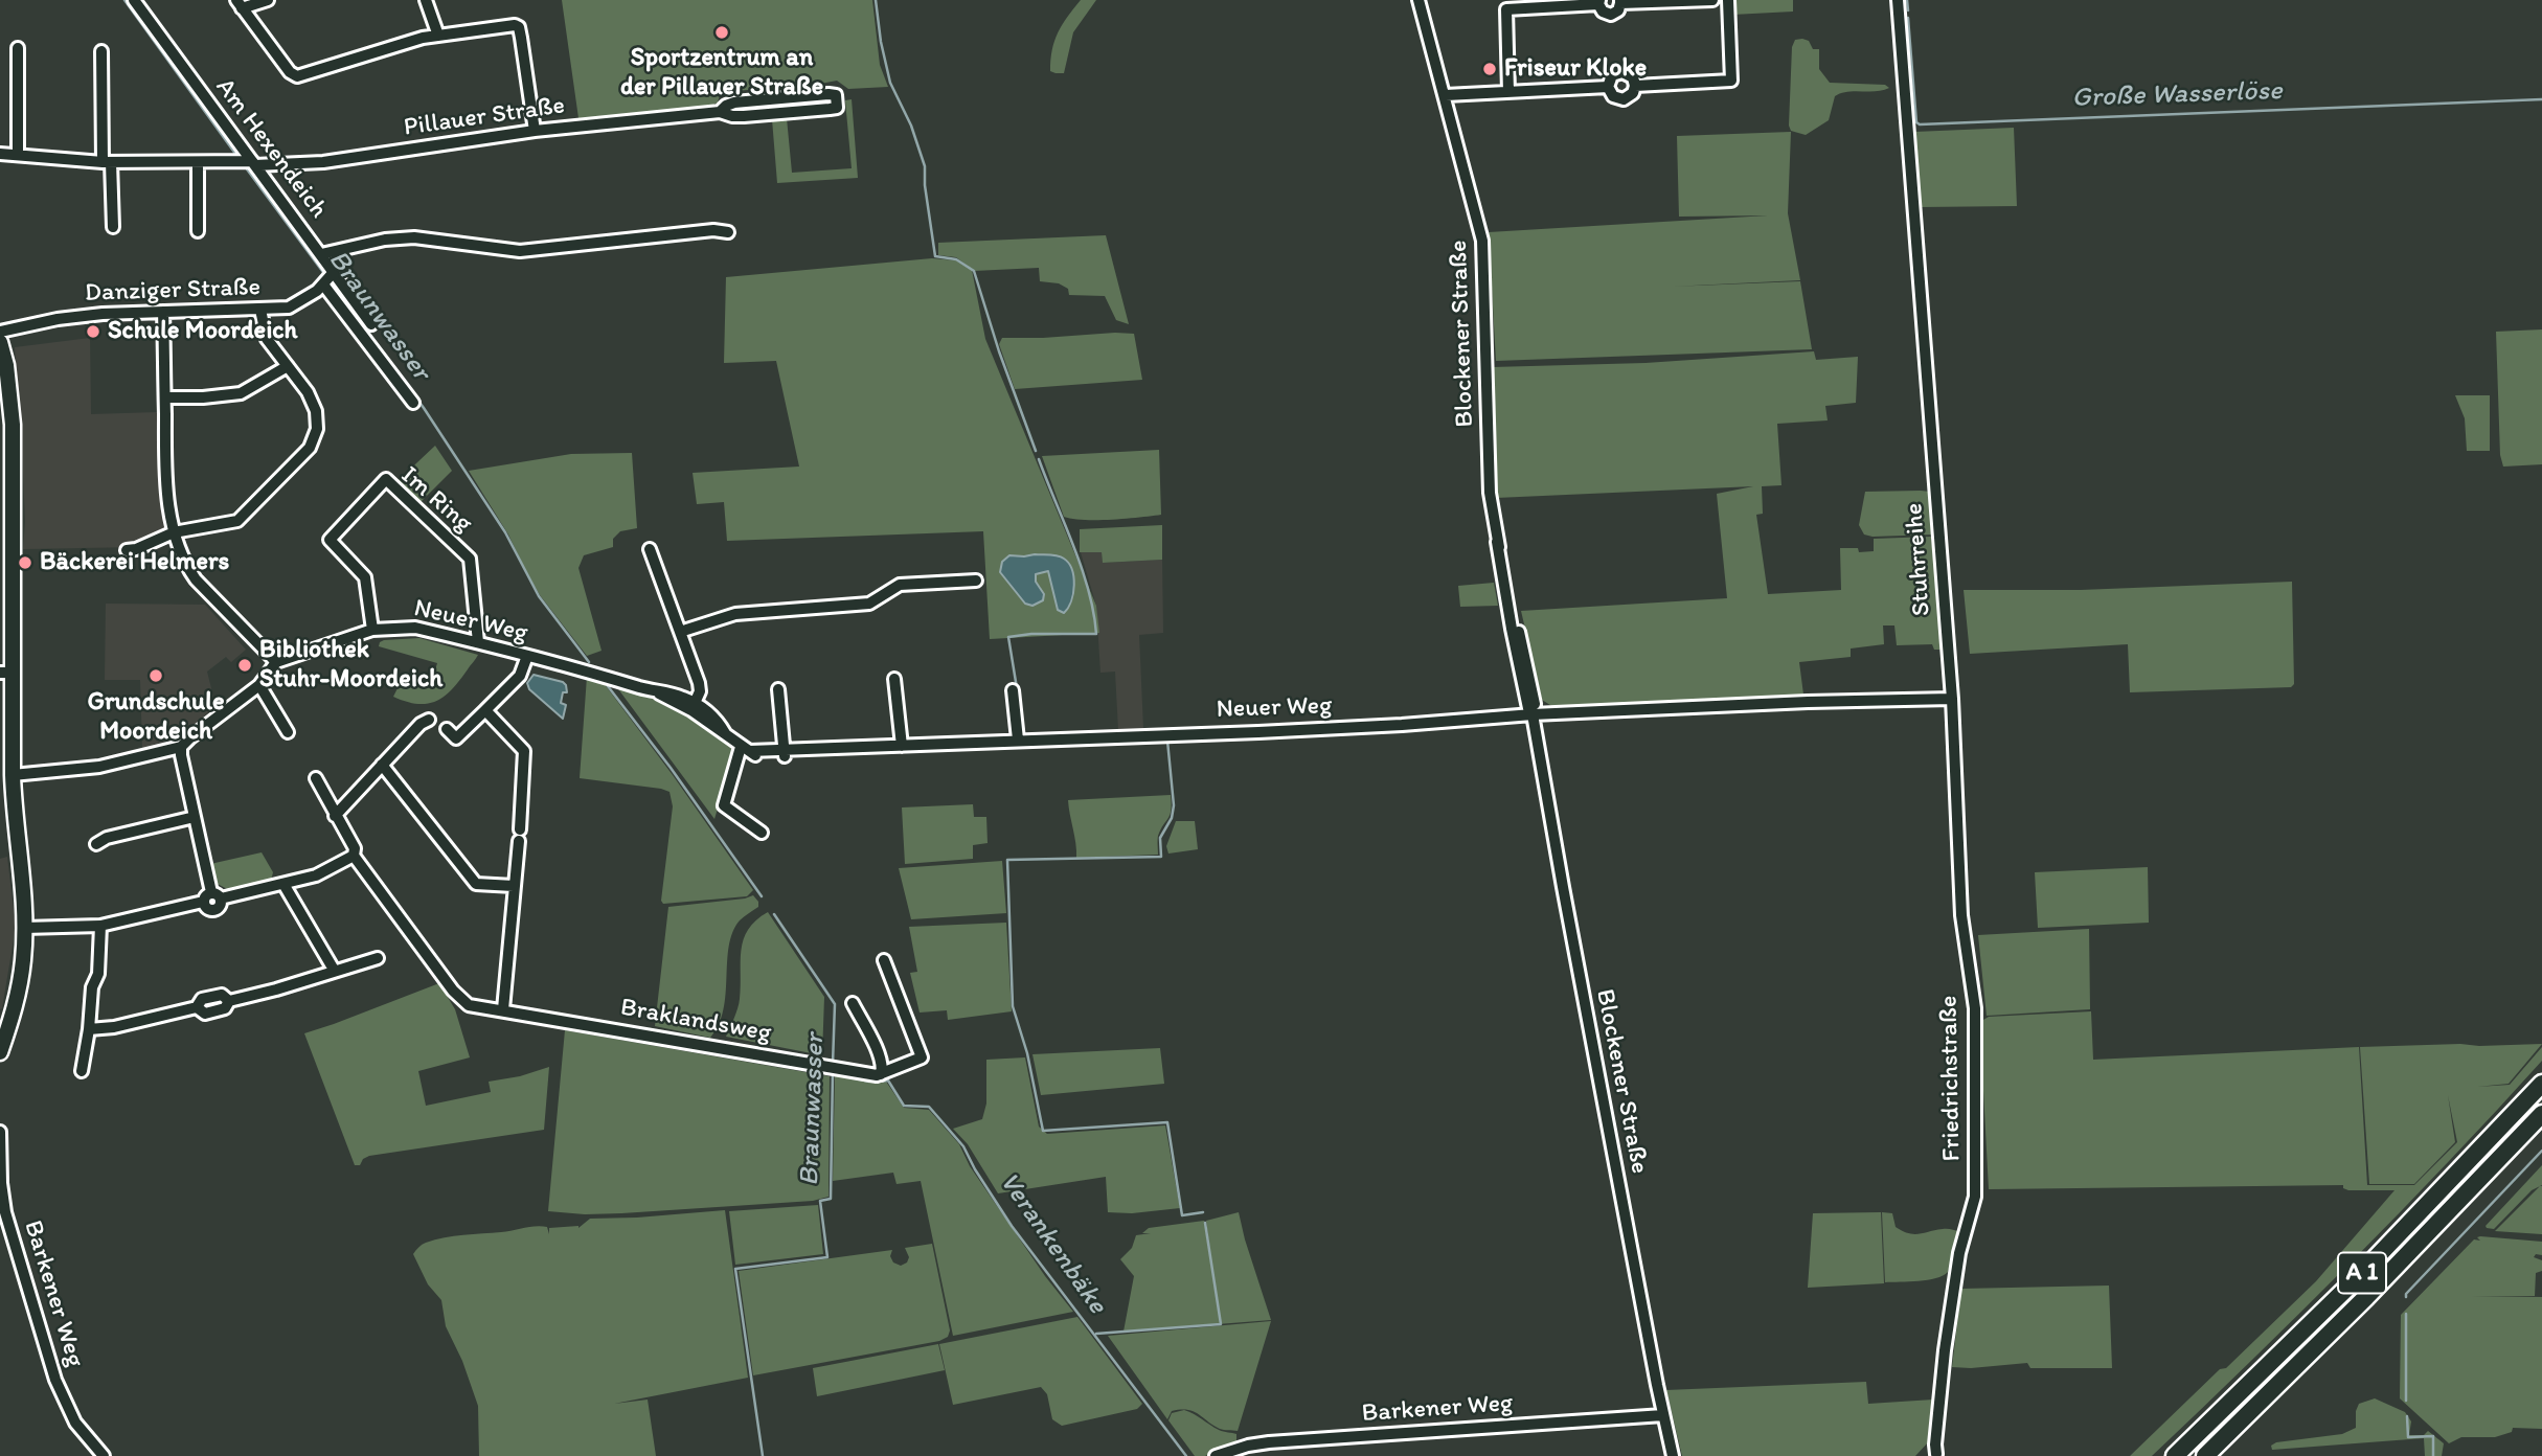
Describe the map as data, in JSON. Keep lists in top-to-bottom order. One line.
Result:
{"streets":{"highway":["A 1"],"street":["Pillauer Straße","Am Hexendeich","Danziger Straße","Blockener Straße","Im Ring","Stuhrreihe","Neuer Weg","Braklandsweg","Friedrichstraße","Barkener Weg"]},"crossings":[["Pillauer Straße","Am Hexendeich"],["Am Hexendeich","Danziger Straße"],["Blockener Straße","Neuer Weg"],["Blockener Straße","Barkener Weg"],["Im Ring","Neuer Weg"],["Stuhrreihe","Friedrichstraße"]],"water":["Große Wasserlöse","Braunwasser","Verankenbäke"],"places":["Sportzentrum an der Pillauer Straße","Friseur Kloke","Schule Moordeich","Bäckerei Helmers","Bibliothek Stuhr-Moordeich","Grundschule Moordeich"]}
